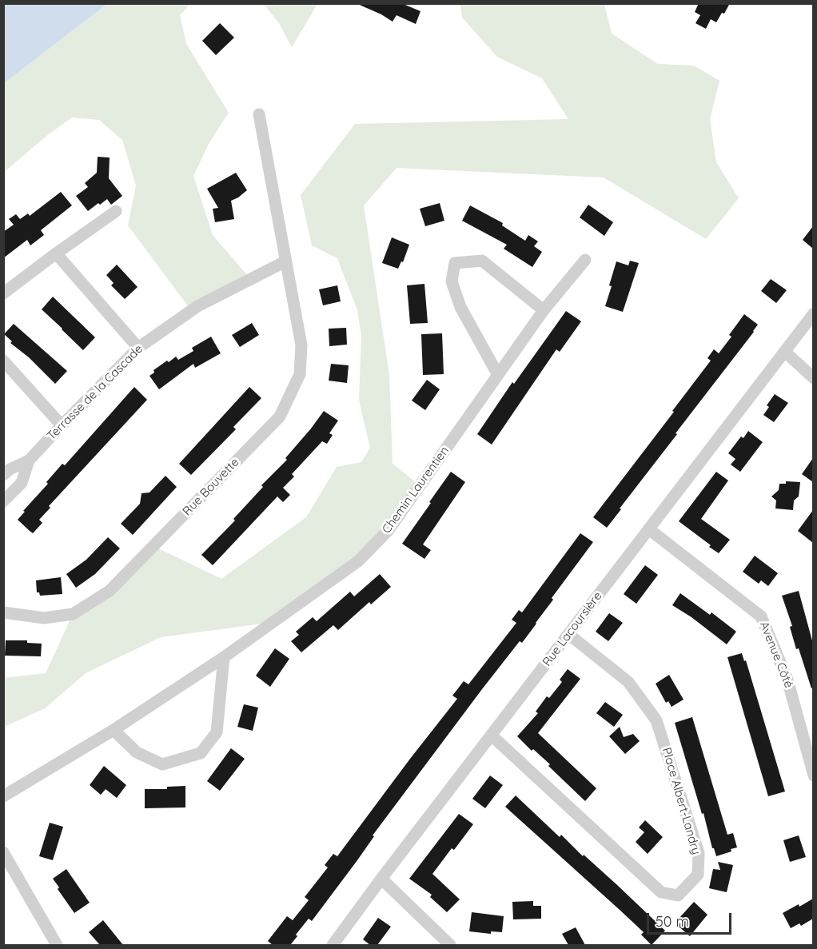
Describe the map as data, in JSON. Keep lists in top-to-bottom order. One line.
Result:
{"streets":{"street":["Terrasse de la Cascade","Rue Bouvette","Chemin Laurentien","Rue Lacoursière","Avenue Côté","Place Albert-Landry"]},"crossings":[["Terrasse de la Cascade","Rue Bouvette"],["Rue Lacoursière","Avenue Côté"],["Rue Lacoursière","Place Albert-Landry"]],"scale_bar":"50 m"}
